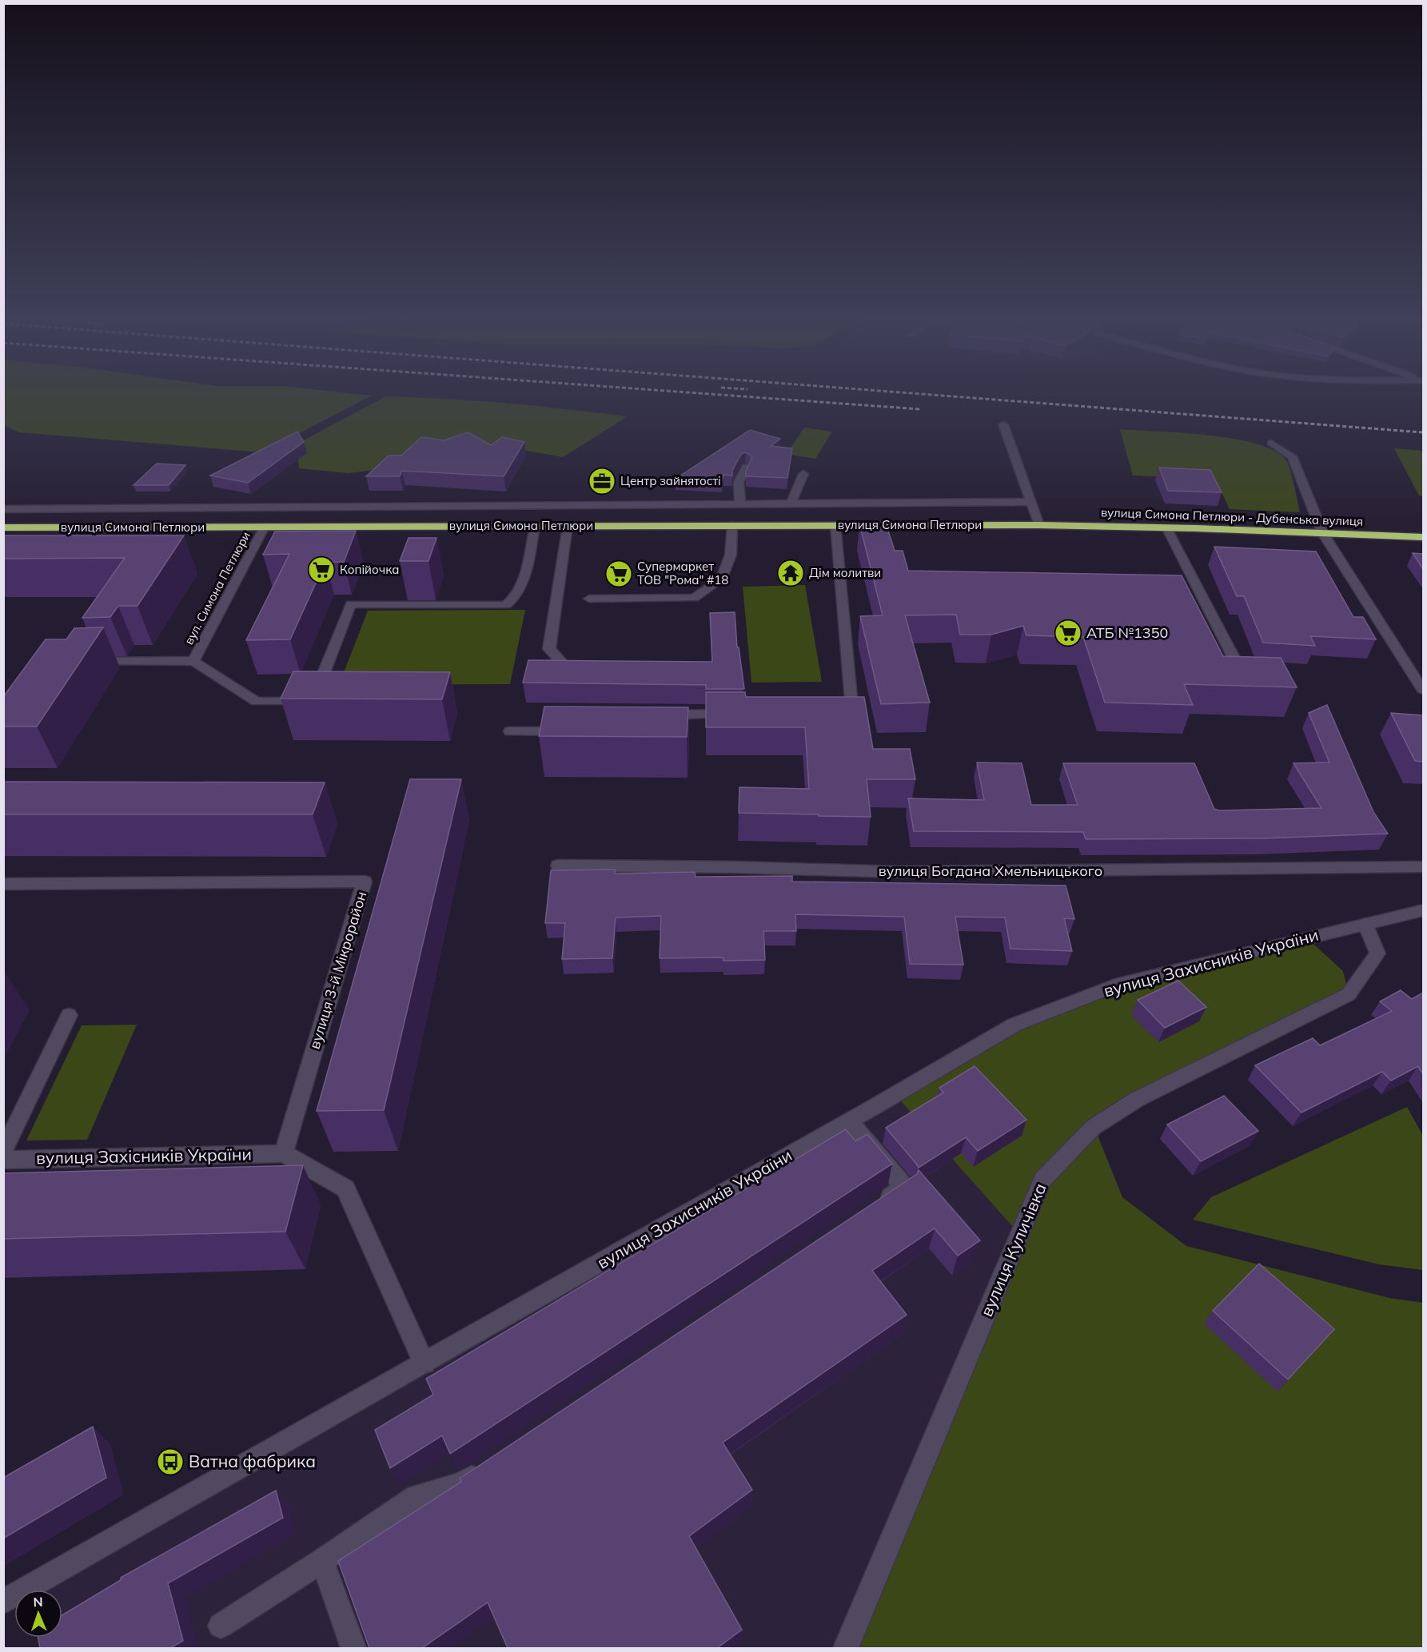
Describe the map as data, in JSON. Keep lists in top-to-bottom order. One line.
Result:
{"streets":{"highway":["вулиця Симона Петлюри - Дубенська вулиця","вулиця Симона Петлюри"],"street":["вул. Симона Петлюри","вулиця Богдана Хмельницького","вулиця Захисників України","вулиця 3-й Мікрорайон","вулиця Захісників України","вулиця Куличівка"]},"crossings":[["вулиця Симона Петлюри - Дубенська вулиця","вулиця Симона Петлюри"],["вулиця Симона Петлюри","вул. Симона Петлюри"],["вулиця Захисників України","вулиця Куличівка"],["вулиця 3-й Мікрорайон","вулиця Захісників України"]],"places":{"office":["Центр зайнятості"],"supermarket":["Копійочка","Супермаркет ТОВ \"Рома\" #18","АТБ №1350"],"temple":["Дім молитви"],"bus stop":["Ватна фабрика"]},"north":"top"}
